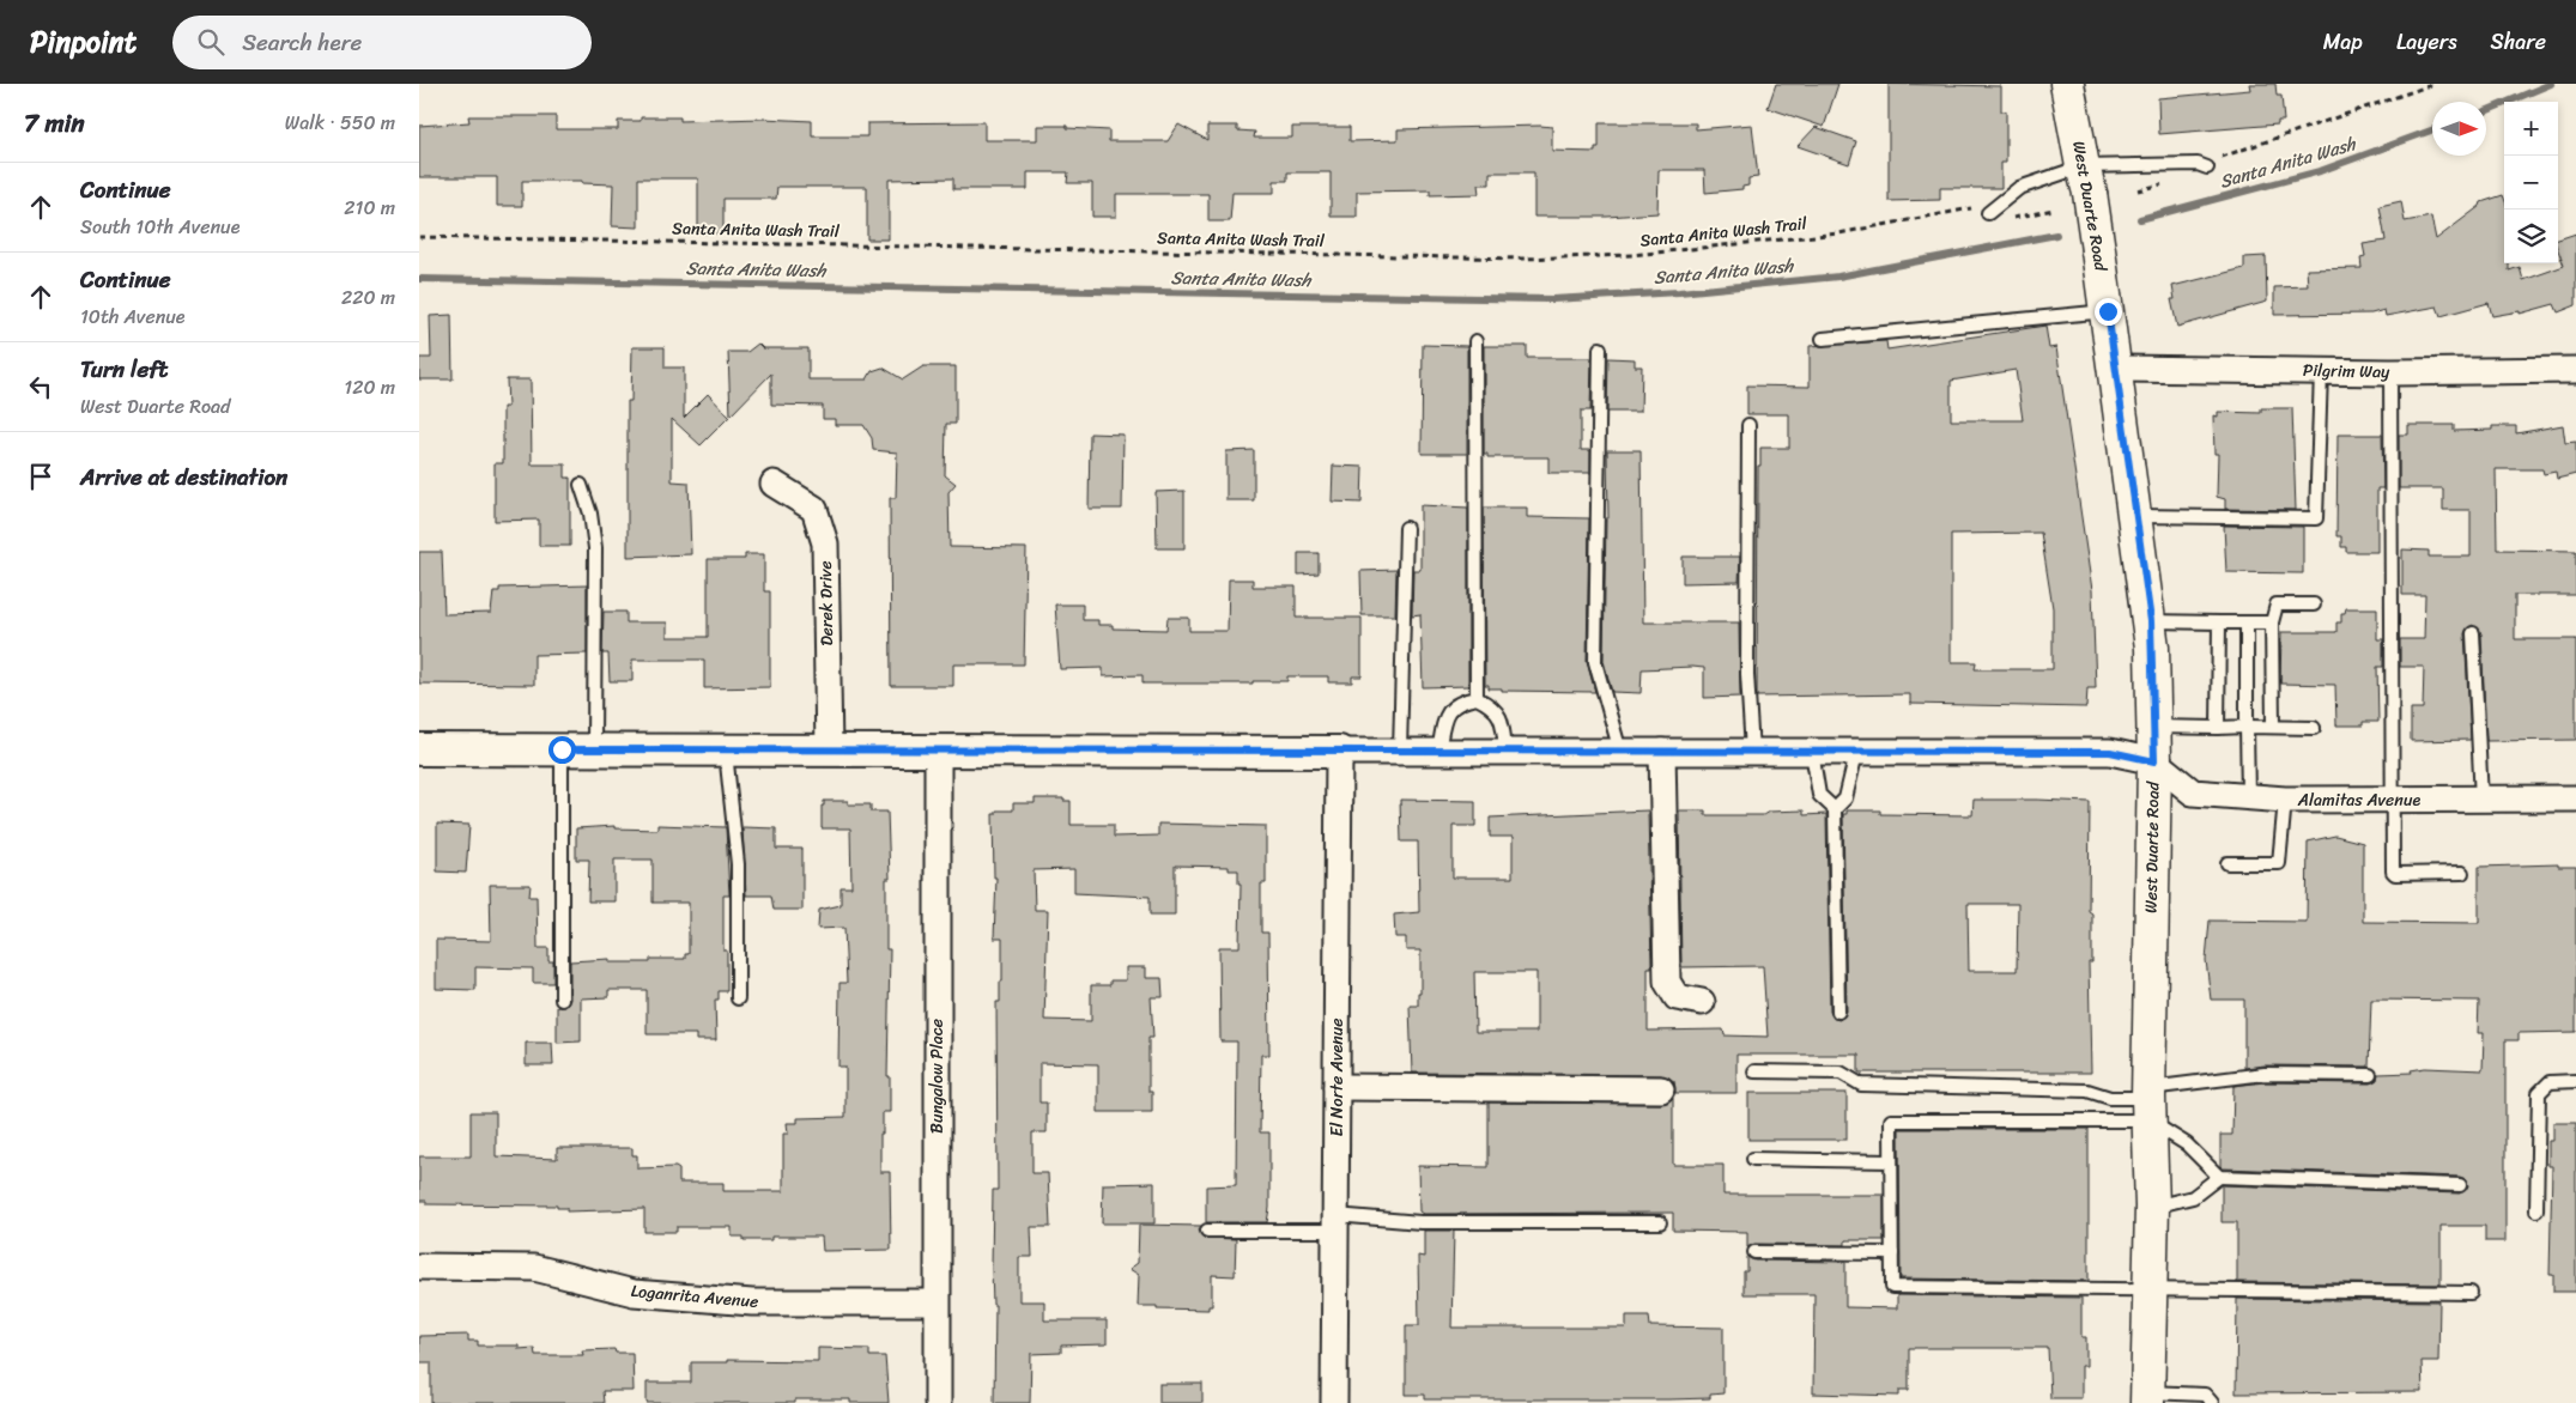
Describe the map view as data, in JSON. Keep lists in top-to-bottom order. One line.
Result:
{"streets":{"main road":["West Duarte Road"],"street":["Pilgrim Way","Derek Drive","Alamitas Avenue","Bungalow Place","El Norte Avenue","Loganrita Avenue"],"path":["Santa Anita Wash Trail"]},"crossings":[["West Duarte Road","Pilgrim Way"],["West Duarte Road","Alamitas Avenue"],["Bungalow Place","Loganrita Avenue"]],"water":["Santa Anita Wash"],"north":"right","page":{"header":"Pinpoint","search":"Search here","nav":["Map","Layers","Share"],"heading":["7 min","Walk · 550 m"],"map_buttons":["+","−"],"list":[["Continue","South 10th Avenue","210 m"],["Continue","10th Avenue","220 m"],["Turn left","West Duarte Road","120 m"],"Arrive at destination"]}}
